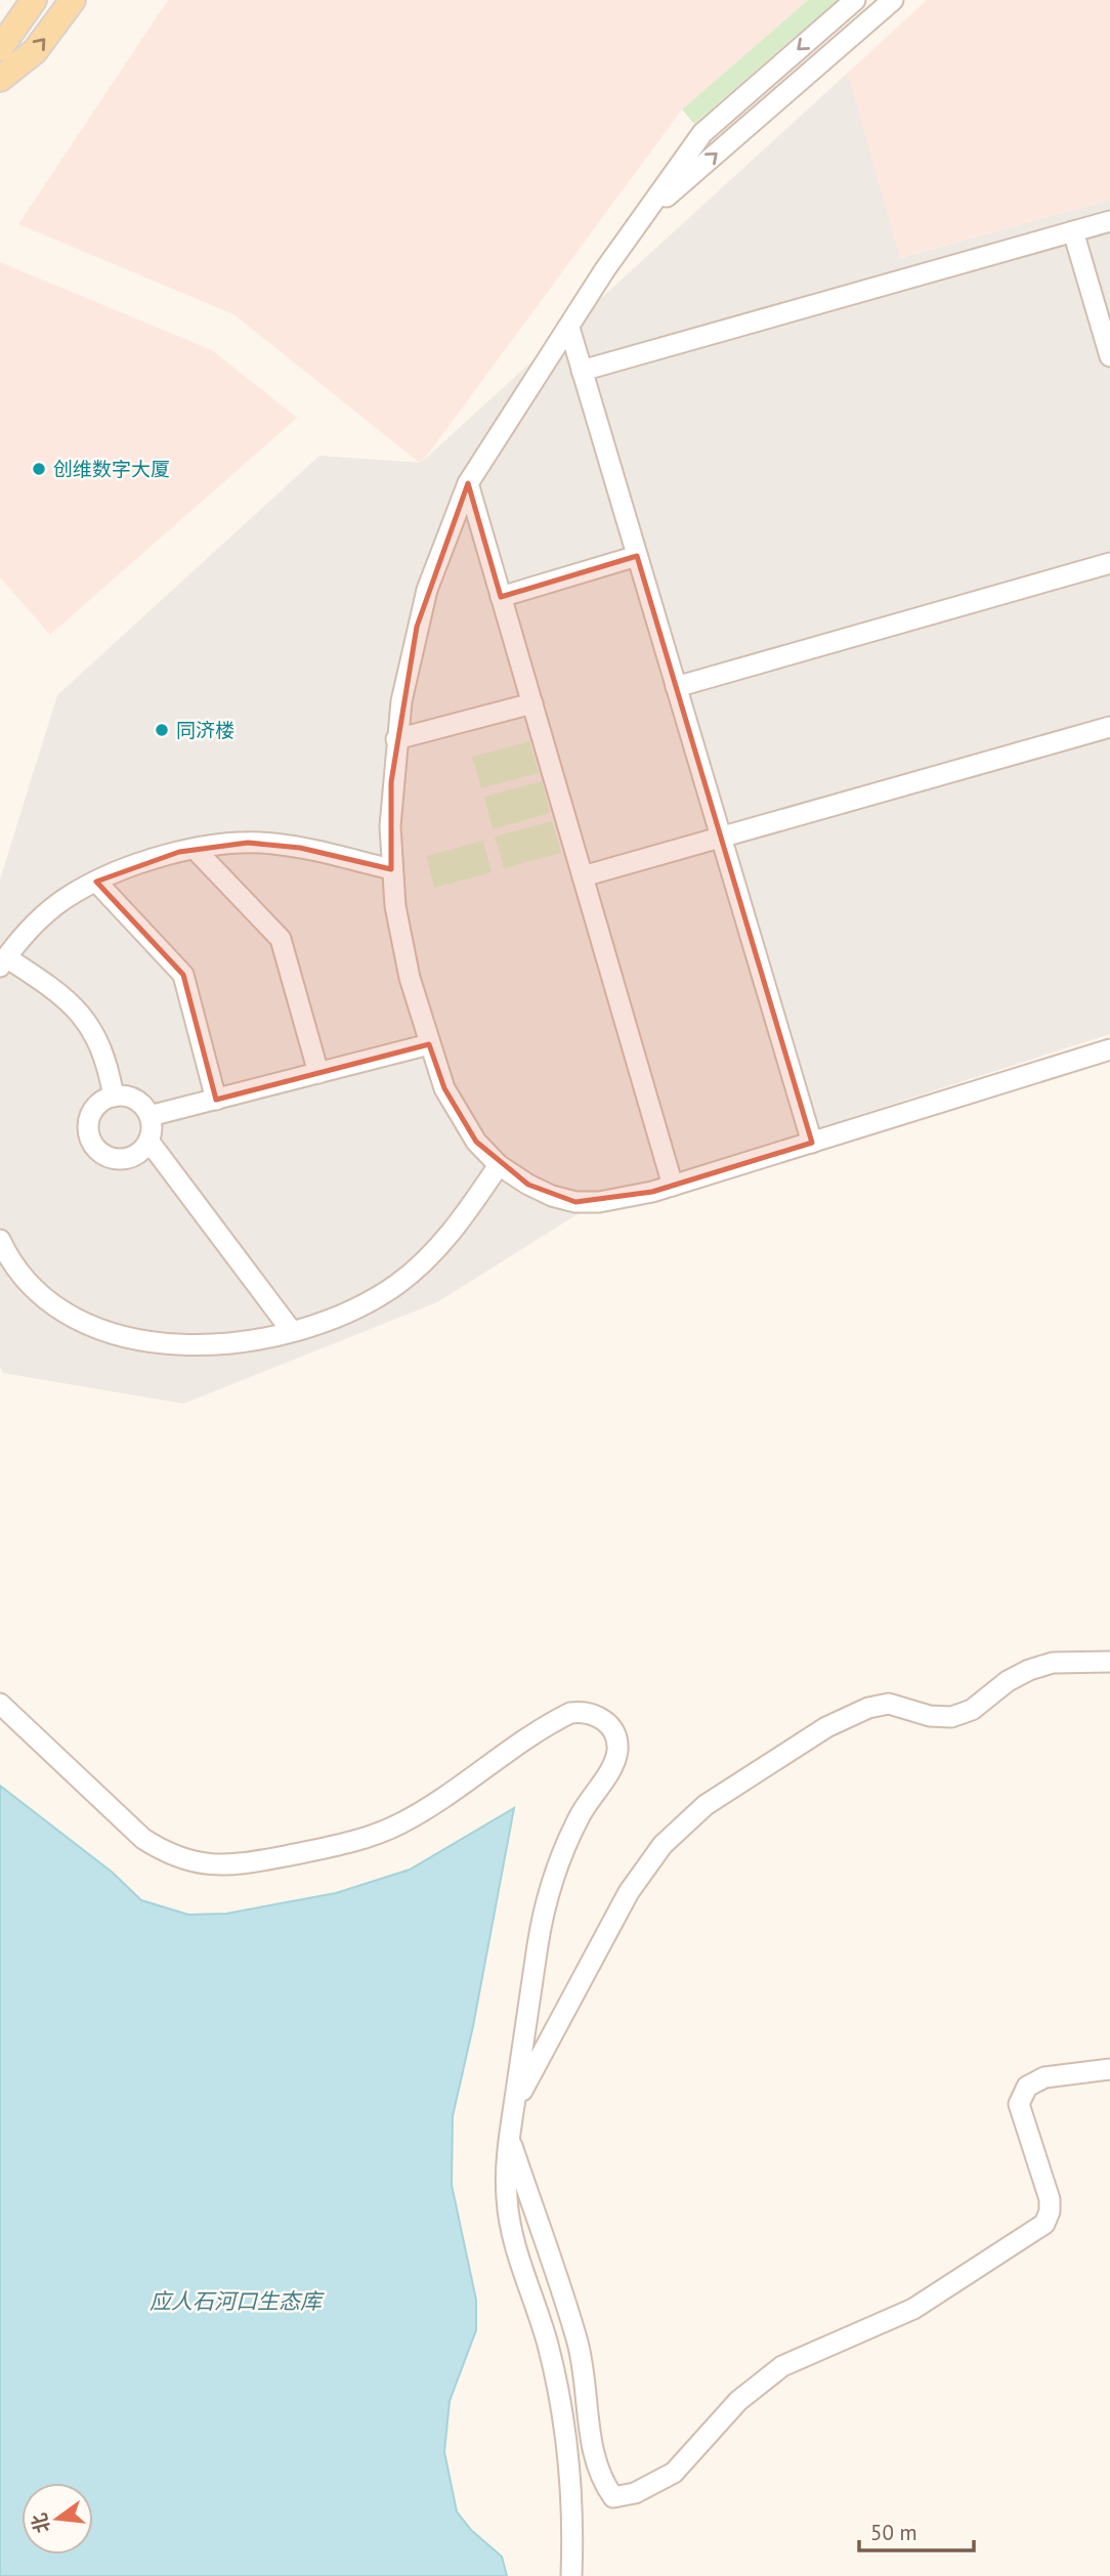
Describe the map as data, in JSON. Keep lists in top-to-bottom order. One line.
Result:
{"water":["应人石河口生态库"],"places":["创维数字大厦","同济楼"],"scale_bar":"50 m","north":"left"}
